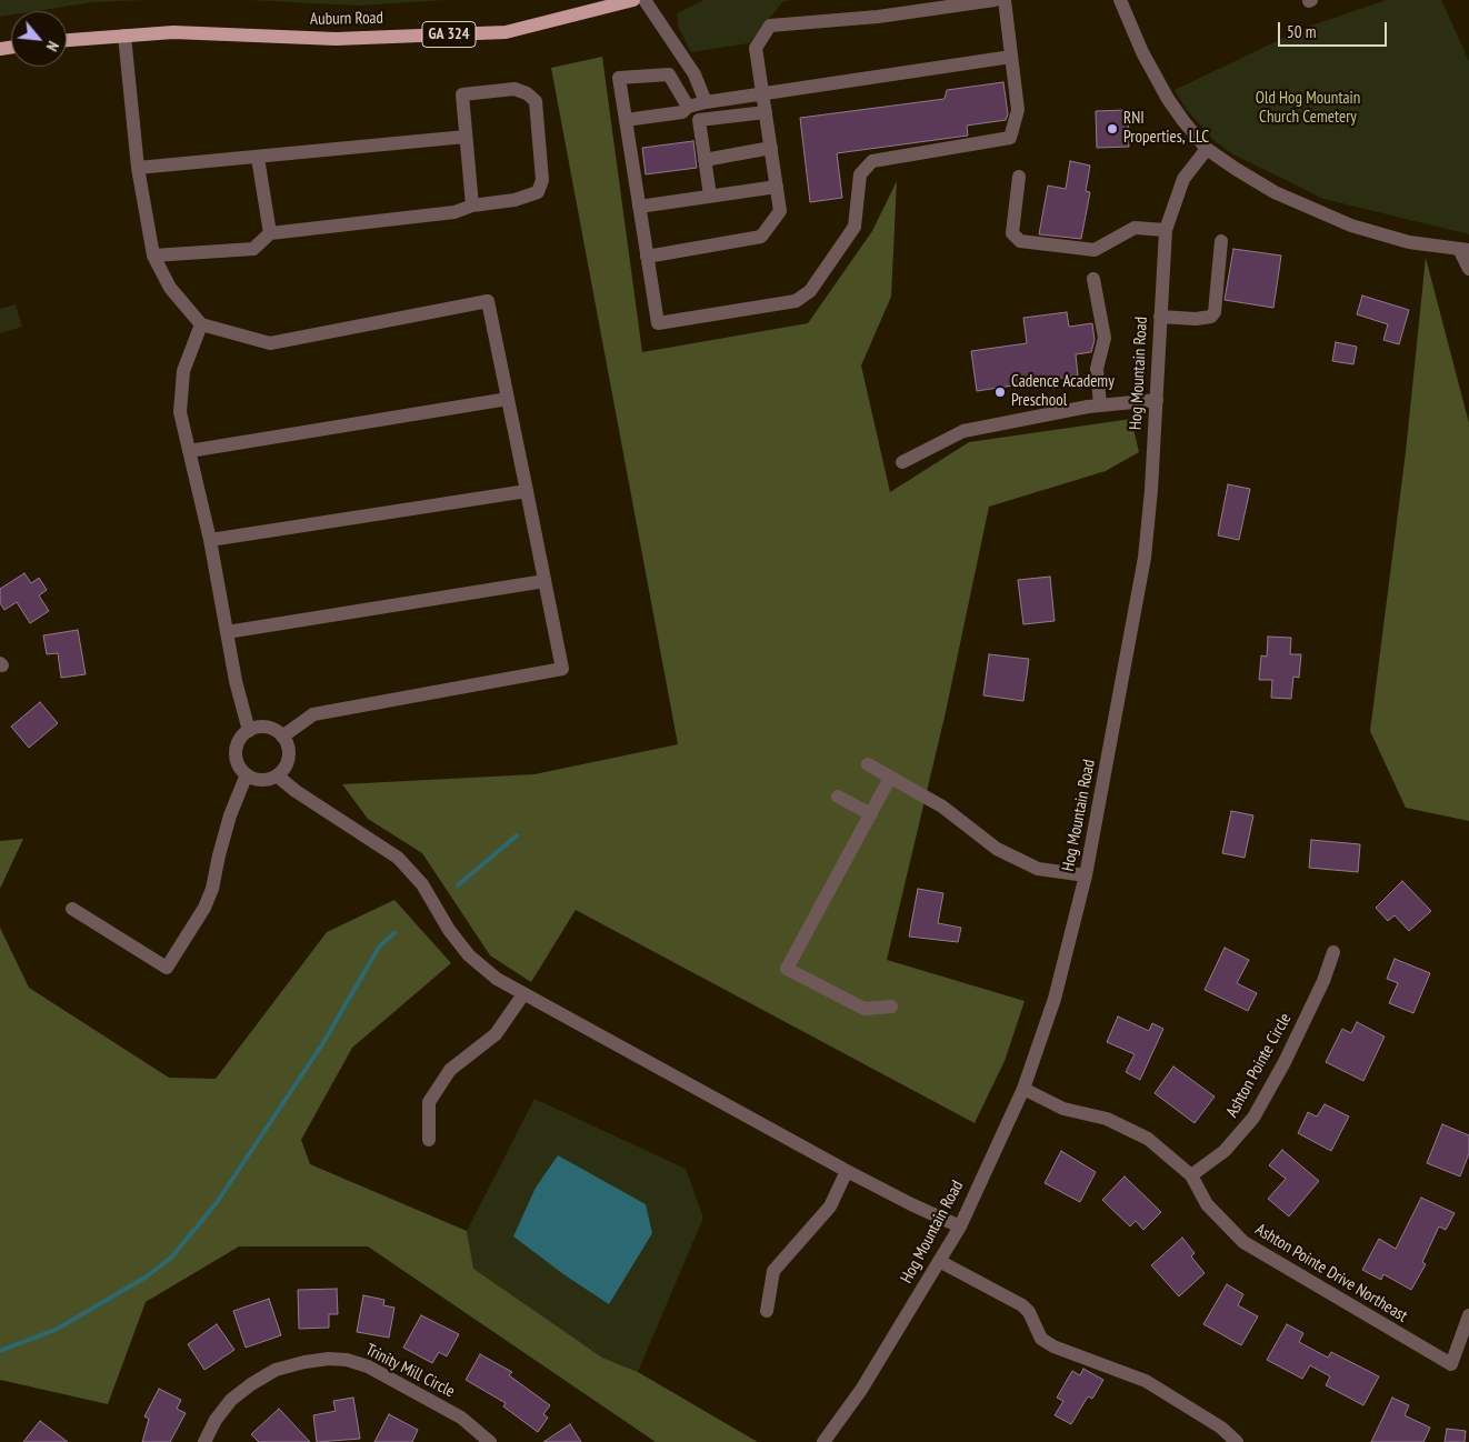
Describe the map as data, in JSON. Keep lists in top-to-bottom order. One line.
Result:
{"streets":{"main road":["Auburn Road","GA 324"],"street":["Hog Mountain Road","Ashton Pointe Circle","Ashton Pointe Drive Northeast","Trinity Mill Circle"]},"crossings":[["Hog Mountain Road","Ashton Pointe Drive Northeast"],["Ashton Pointe Circle","Ashton Pointe Drive Northeast"]],"parks":["Old Hog Mountain Church Cemetery"],"places":["RNI Properties, LLC","Cadence Academy Preschool"],"scale_bar":"50 m","north":"bottom right"}
